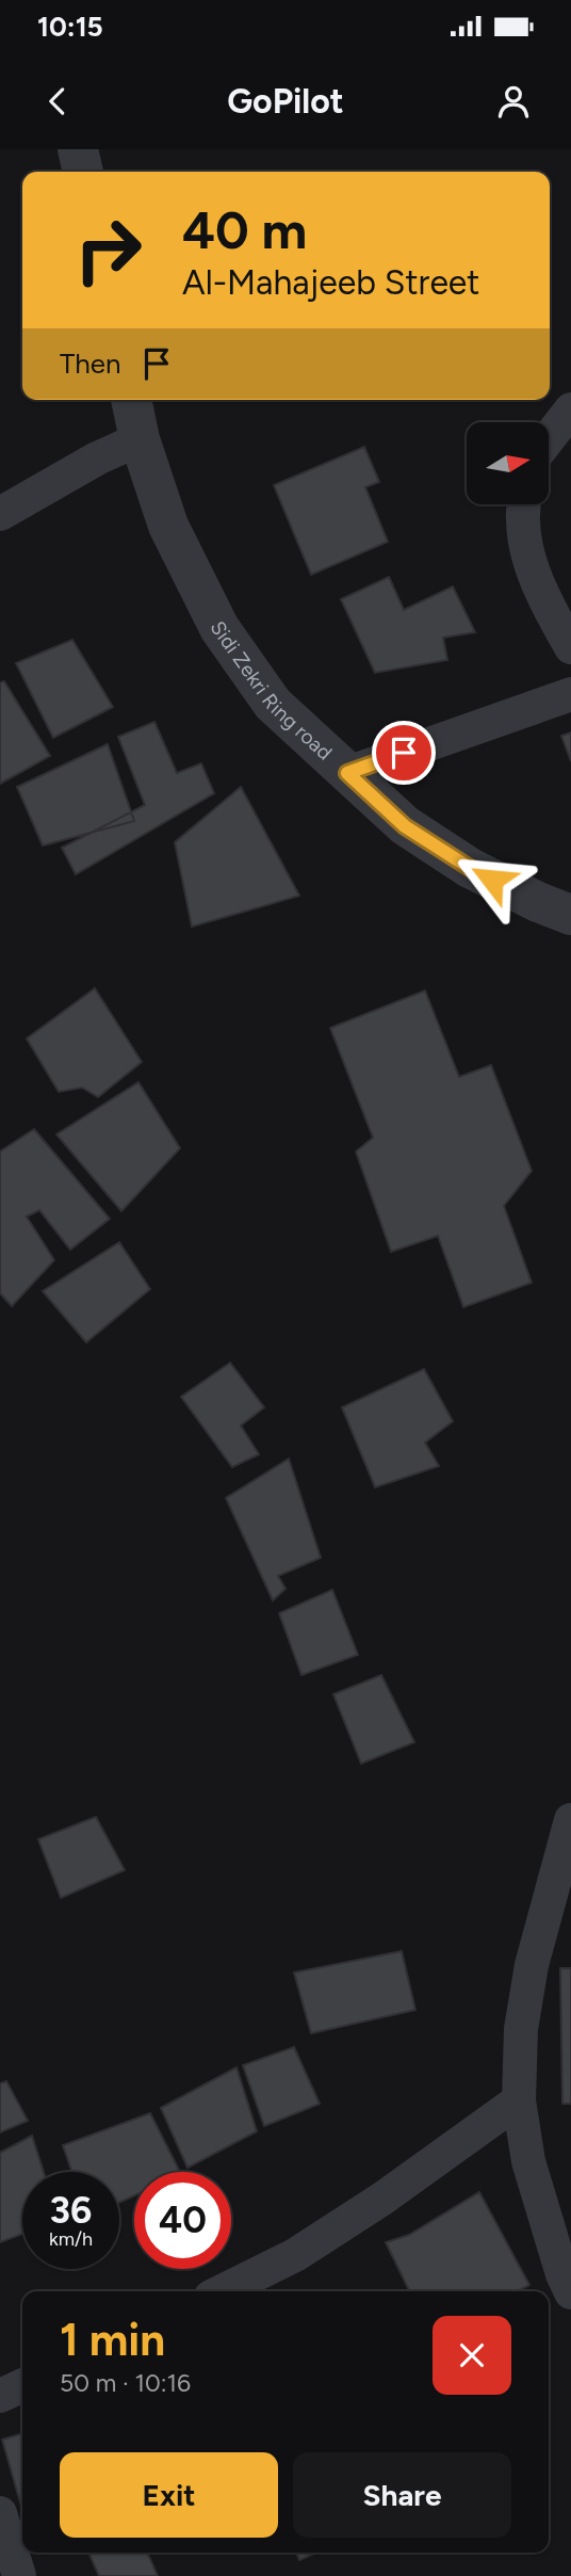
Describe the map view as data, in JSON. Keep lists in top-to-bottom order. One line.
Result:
{"streets":{"street":["Sidi Zekri Ring road"]},"north":"right","page":{"status":"10:15","header":"GoPilot","turn":["40 m","Al-Mahajeeb Street"],"then":"Then","speed":"36 km/h","limit":"40","heading":["1 min","50 m · 10:16"],"buttons":["Exit","Share"]}}
